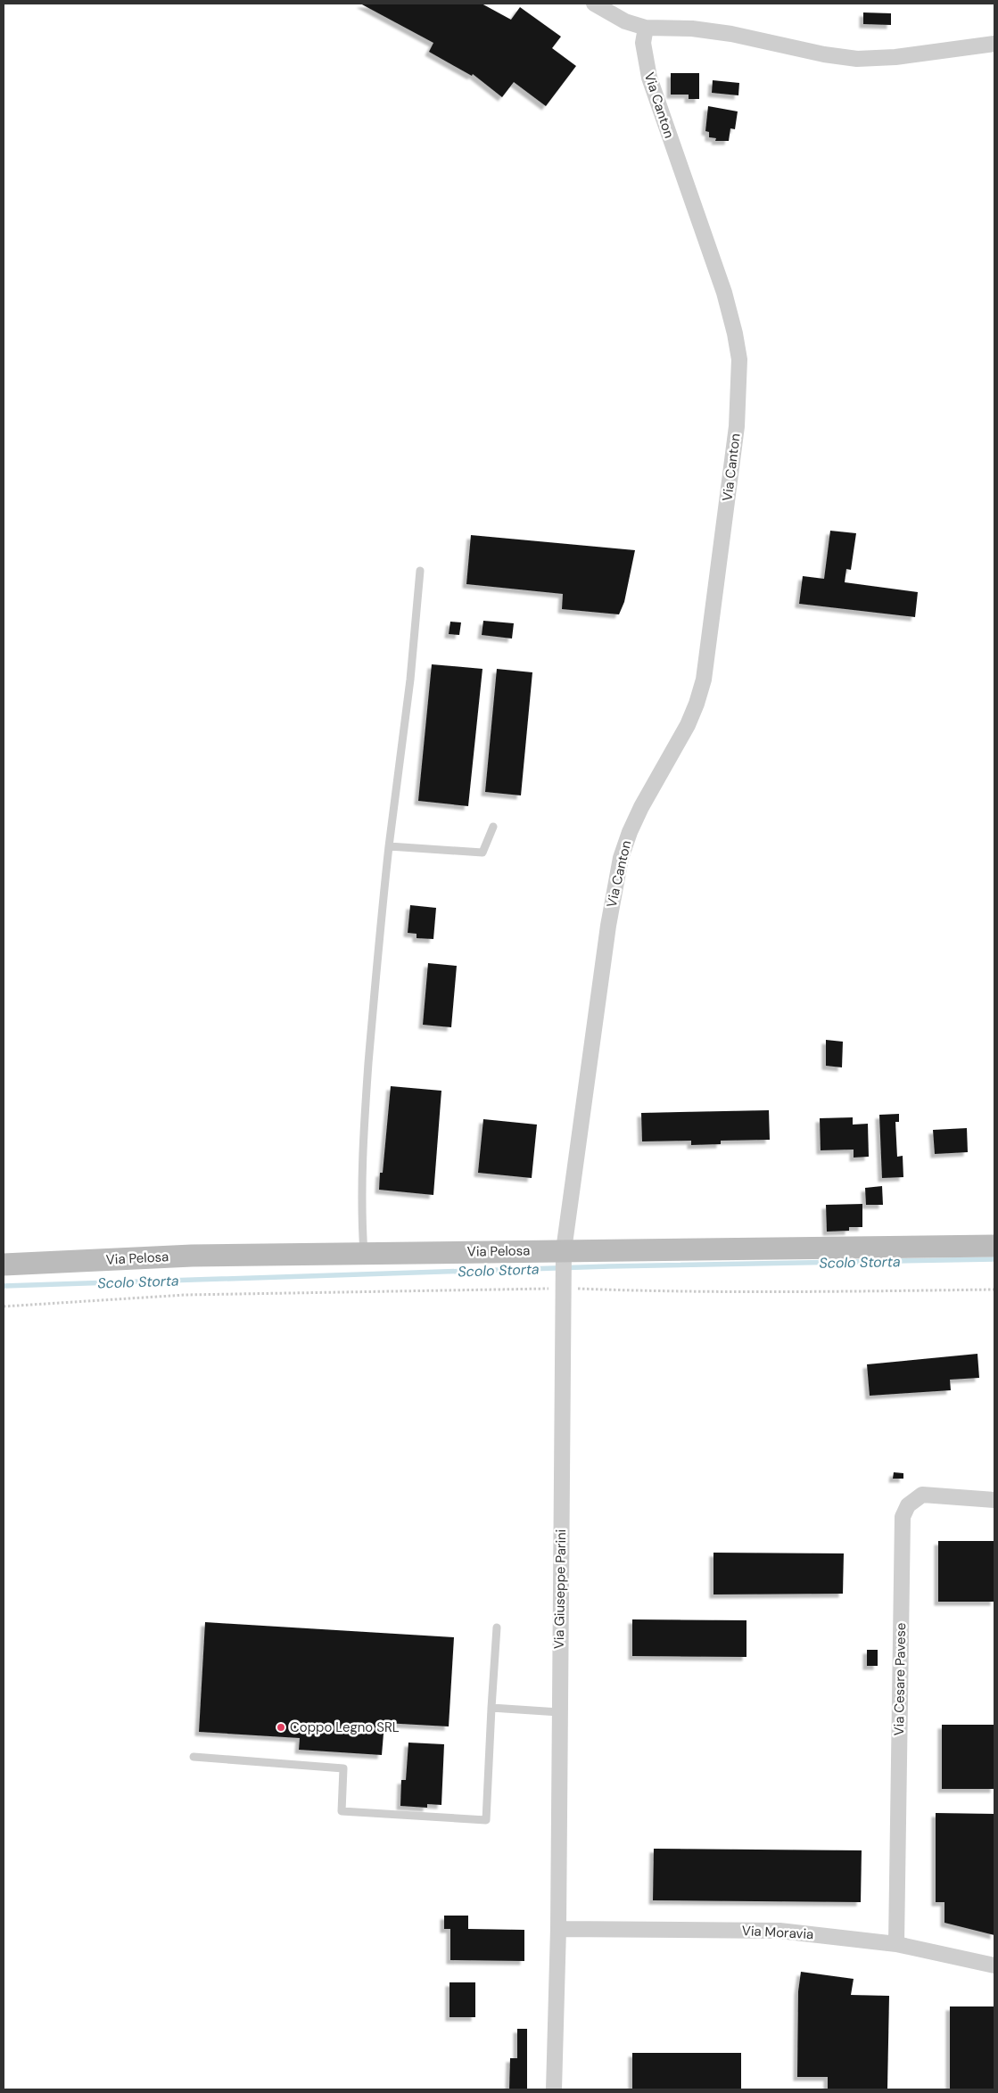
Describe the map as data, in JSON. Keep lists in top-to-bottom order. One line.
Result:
{"streets":{"main road":["Via Pelosa"],"street":["Via Canton","Via Giuseppe Parini","Via Cesare Pavese","Via Moravia"]},"crossings":[["Via Canton","Via Pelosa"],["Via Canton","Via Giuseppe Parini"],["Via Pelosa","Via Giuseppe Parini"],["Via Giuseppe Parini","Via Moravia"],["Via Cesare Pavese","Via Moravia"]],"water":["Scolo Storta"],"places":["Coppo Legno SRL"]}
